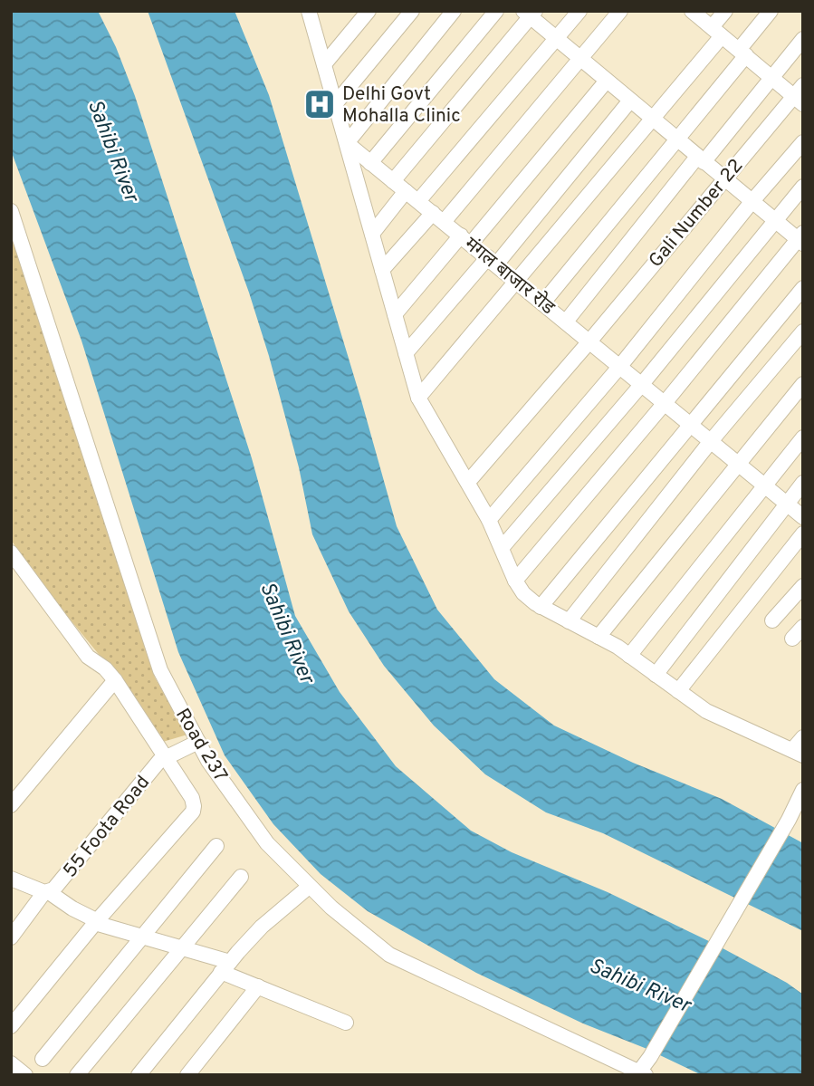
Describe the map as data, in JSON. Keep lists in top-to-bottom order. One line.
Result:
{"streets":{"street":["Gali Number 22","मंगल बाजार रोड","Road 237","55 Foota Road"]},"crossings":[["Gali Number 22","मंगल बाजार रोड"],["Road 237","55 Foota Road"]],"water":["Sahibi River"],"places":{"hospital":["Delhi Govt Mohalla Clinic"]}}
